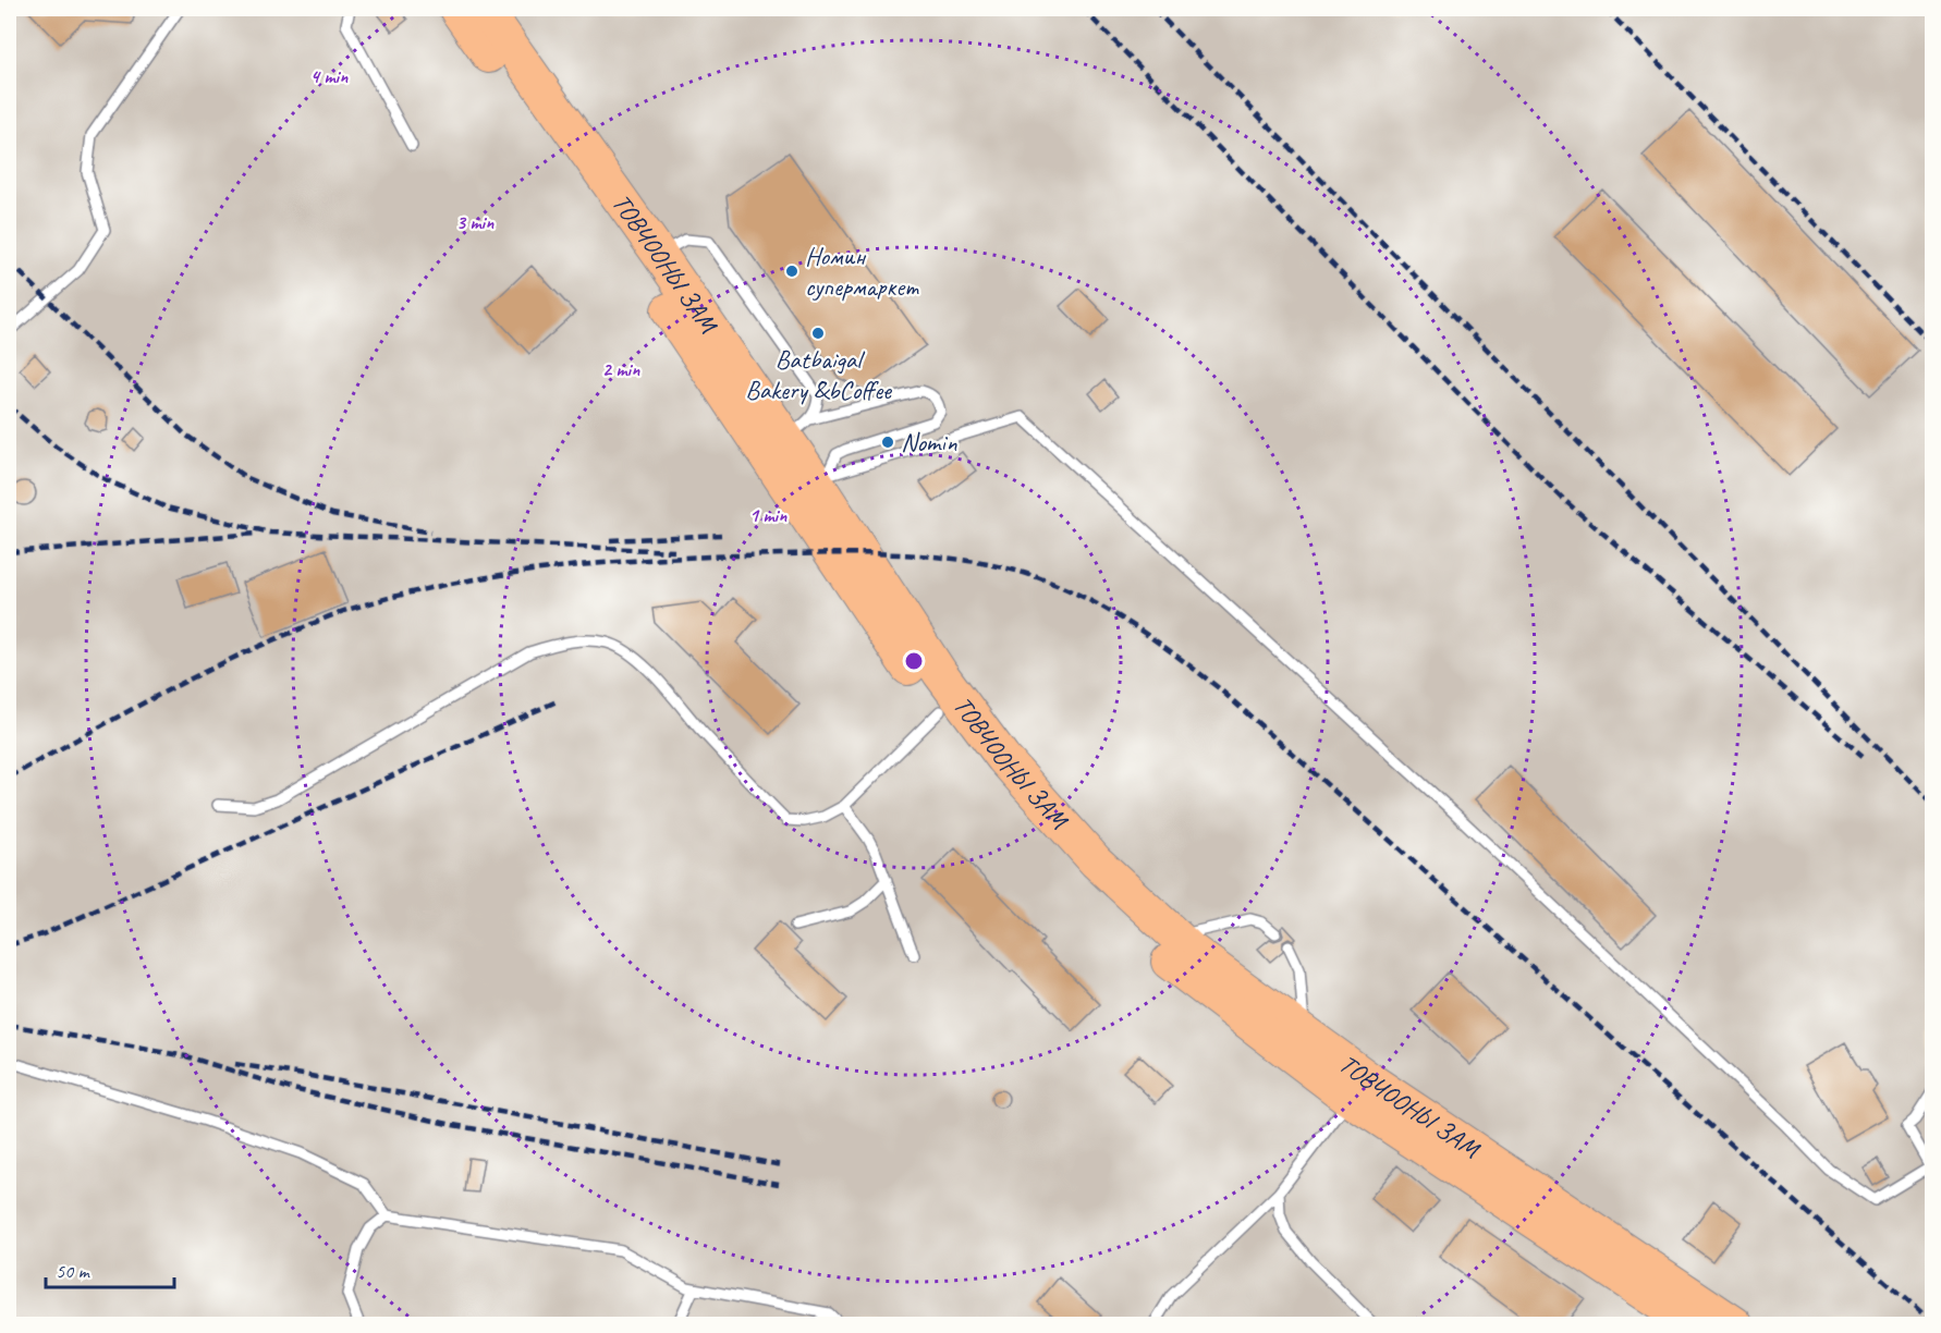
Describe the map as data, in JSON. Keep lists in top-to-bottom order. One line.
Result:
{"streets":{"highway":["ТОВЧООНЫ ЗАМ"]},"places":["Номин супермаркет","Batbaigal Bakery &bCoffee","Nomin"],"scale_bar":"50 m","rings":["4 min","3 min","2 min","1 min"]}
